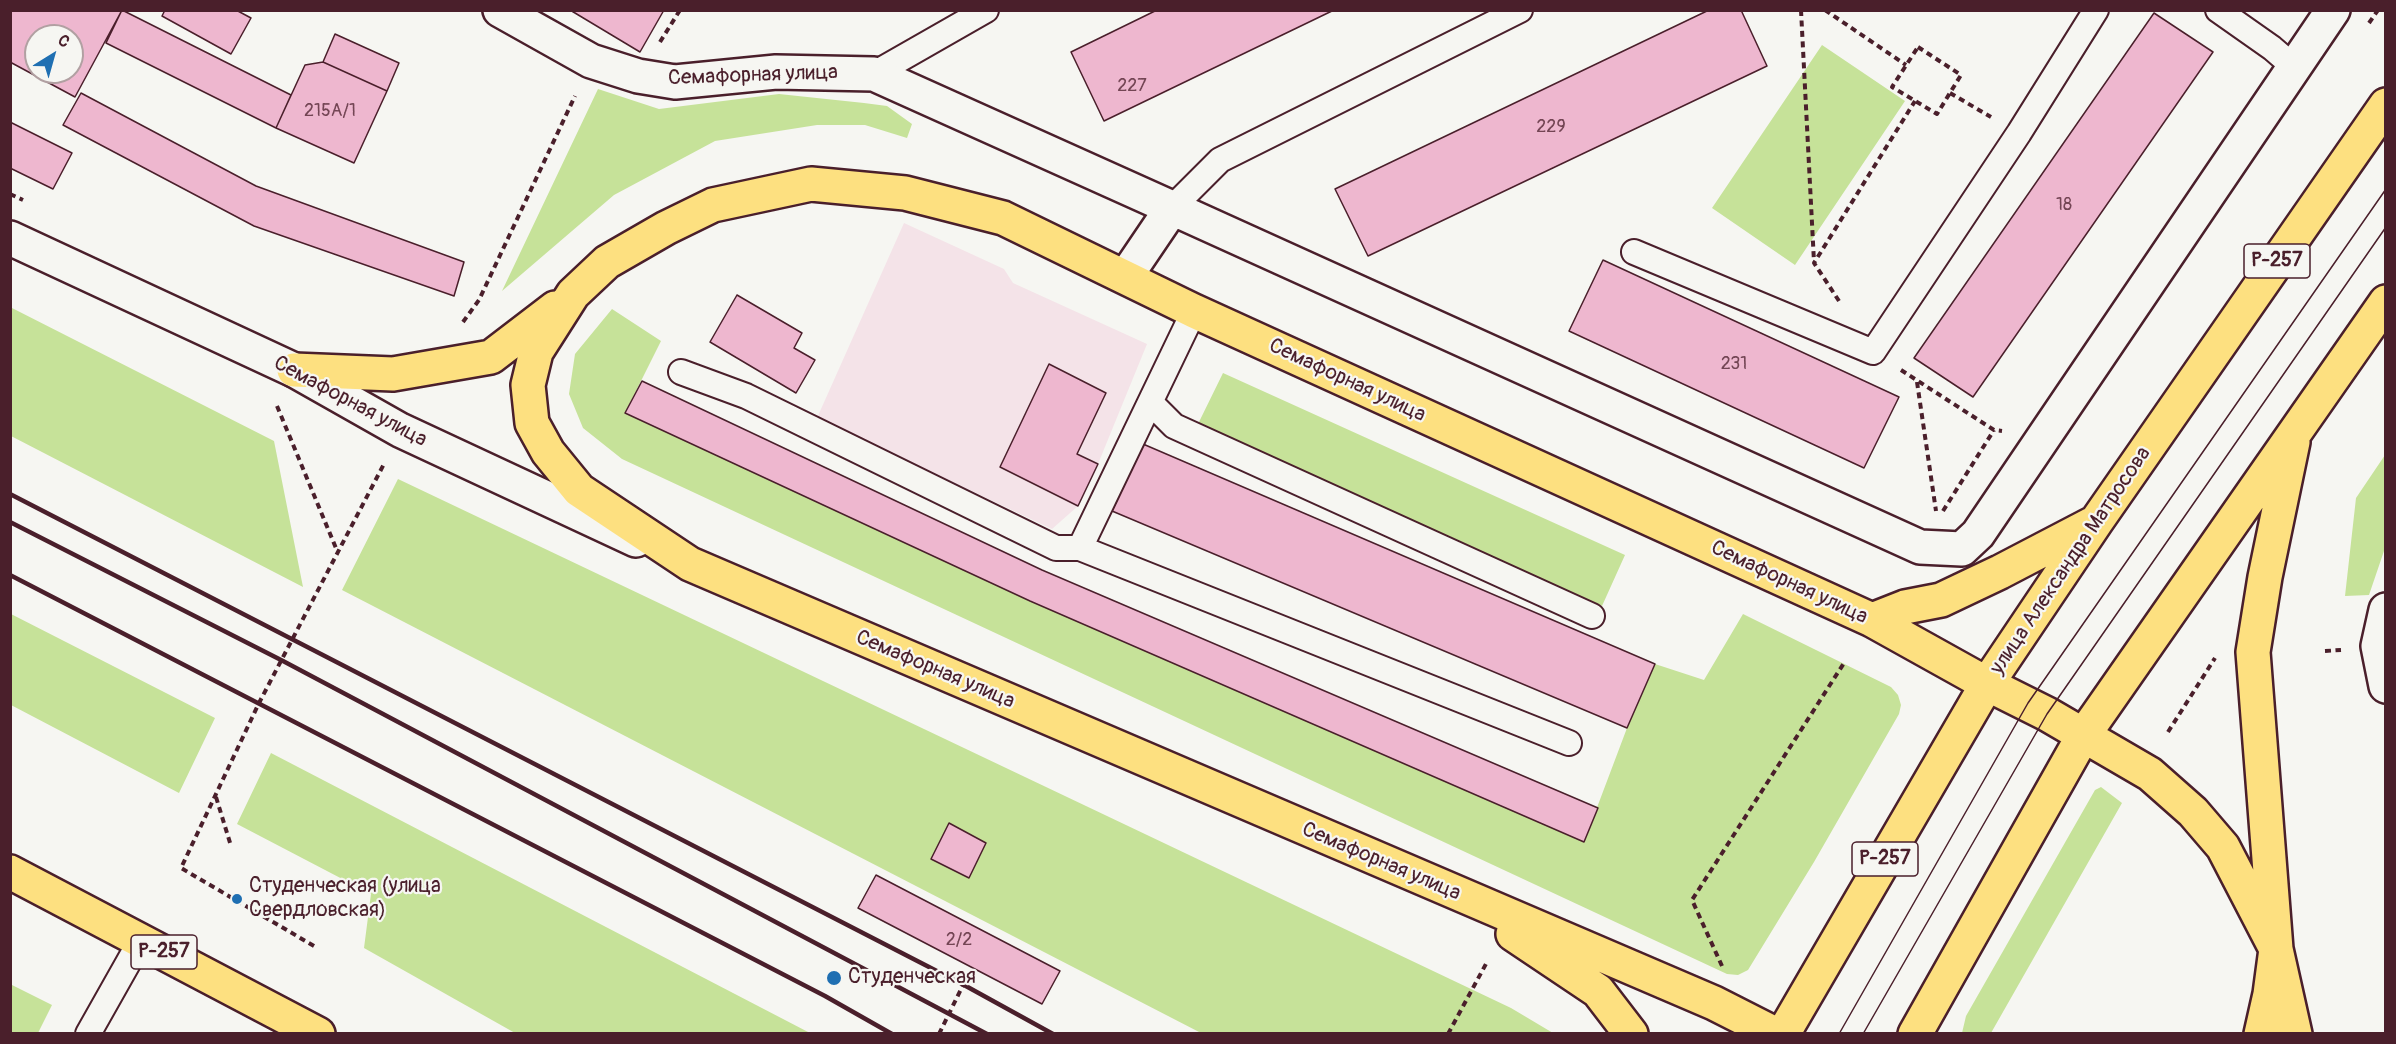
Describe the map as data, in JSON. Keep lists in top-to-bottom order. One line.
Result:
{"streets":{"highway":["Семафорная улица","Р-257","улица Александра Матросова"]},"crossings":[["Семафорная улица","улица Александра Матросова"]],"places":["Студенческая (улица Свердловская)","Студенческая"],"house_numbers":["227","215А/1","229","18","231","2/2"],"north":"top right"}
